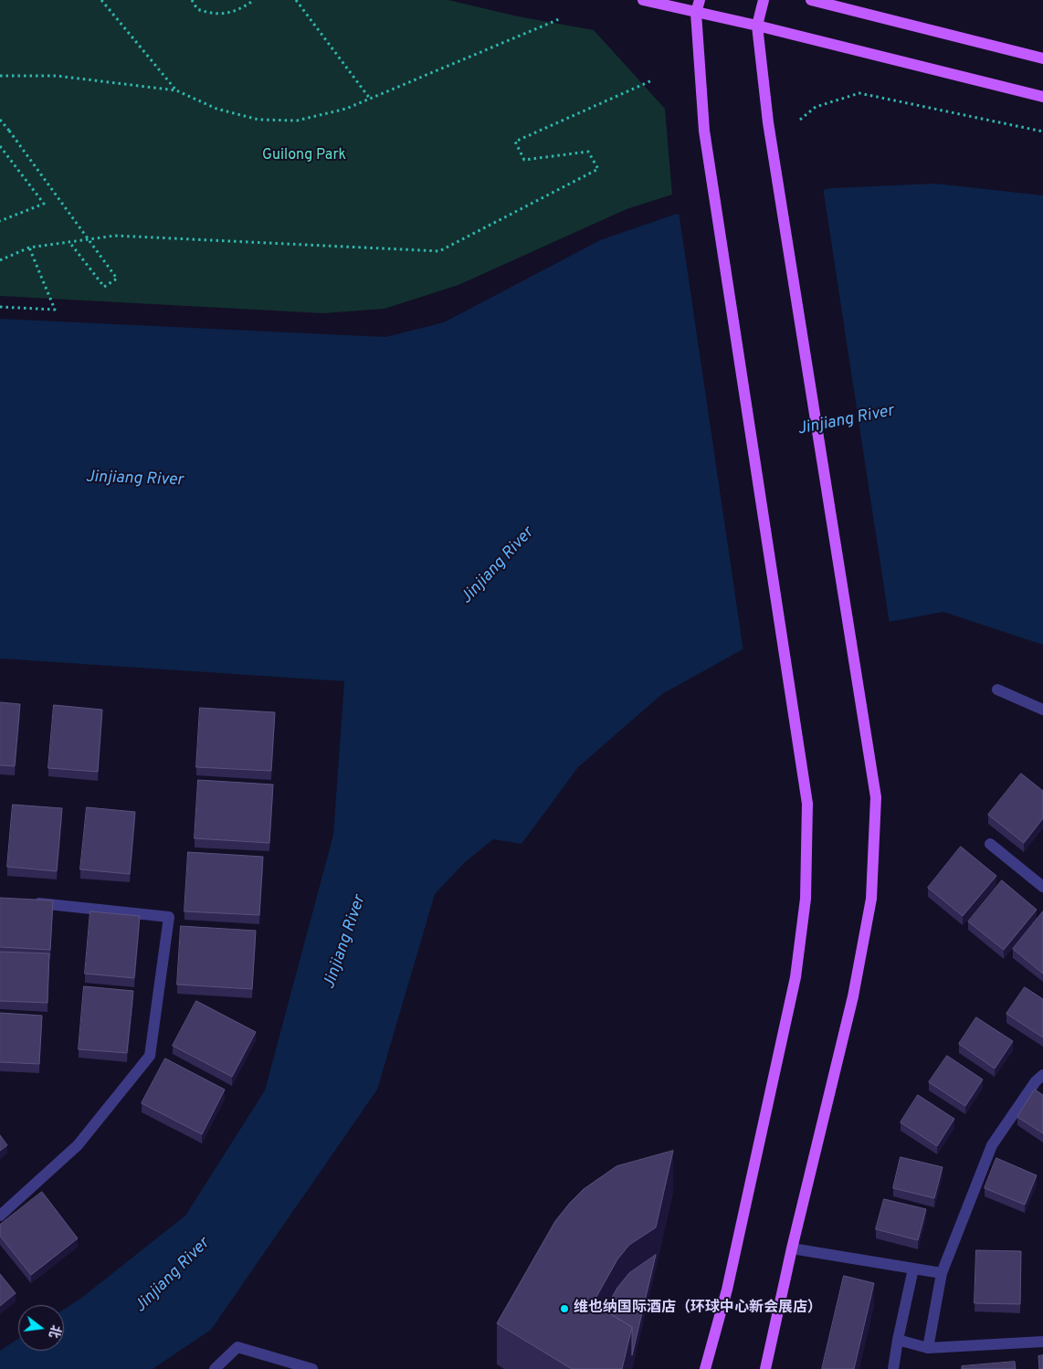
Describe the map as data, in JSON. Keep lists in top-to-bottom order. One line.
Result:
{"water":["Jinjiang River"],"parks":["Guilong Park"],"places":["维也纳国际酒店（环球中心新会展店）"],"north":"right"}
